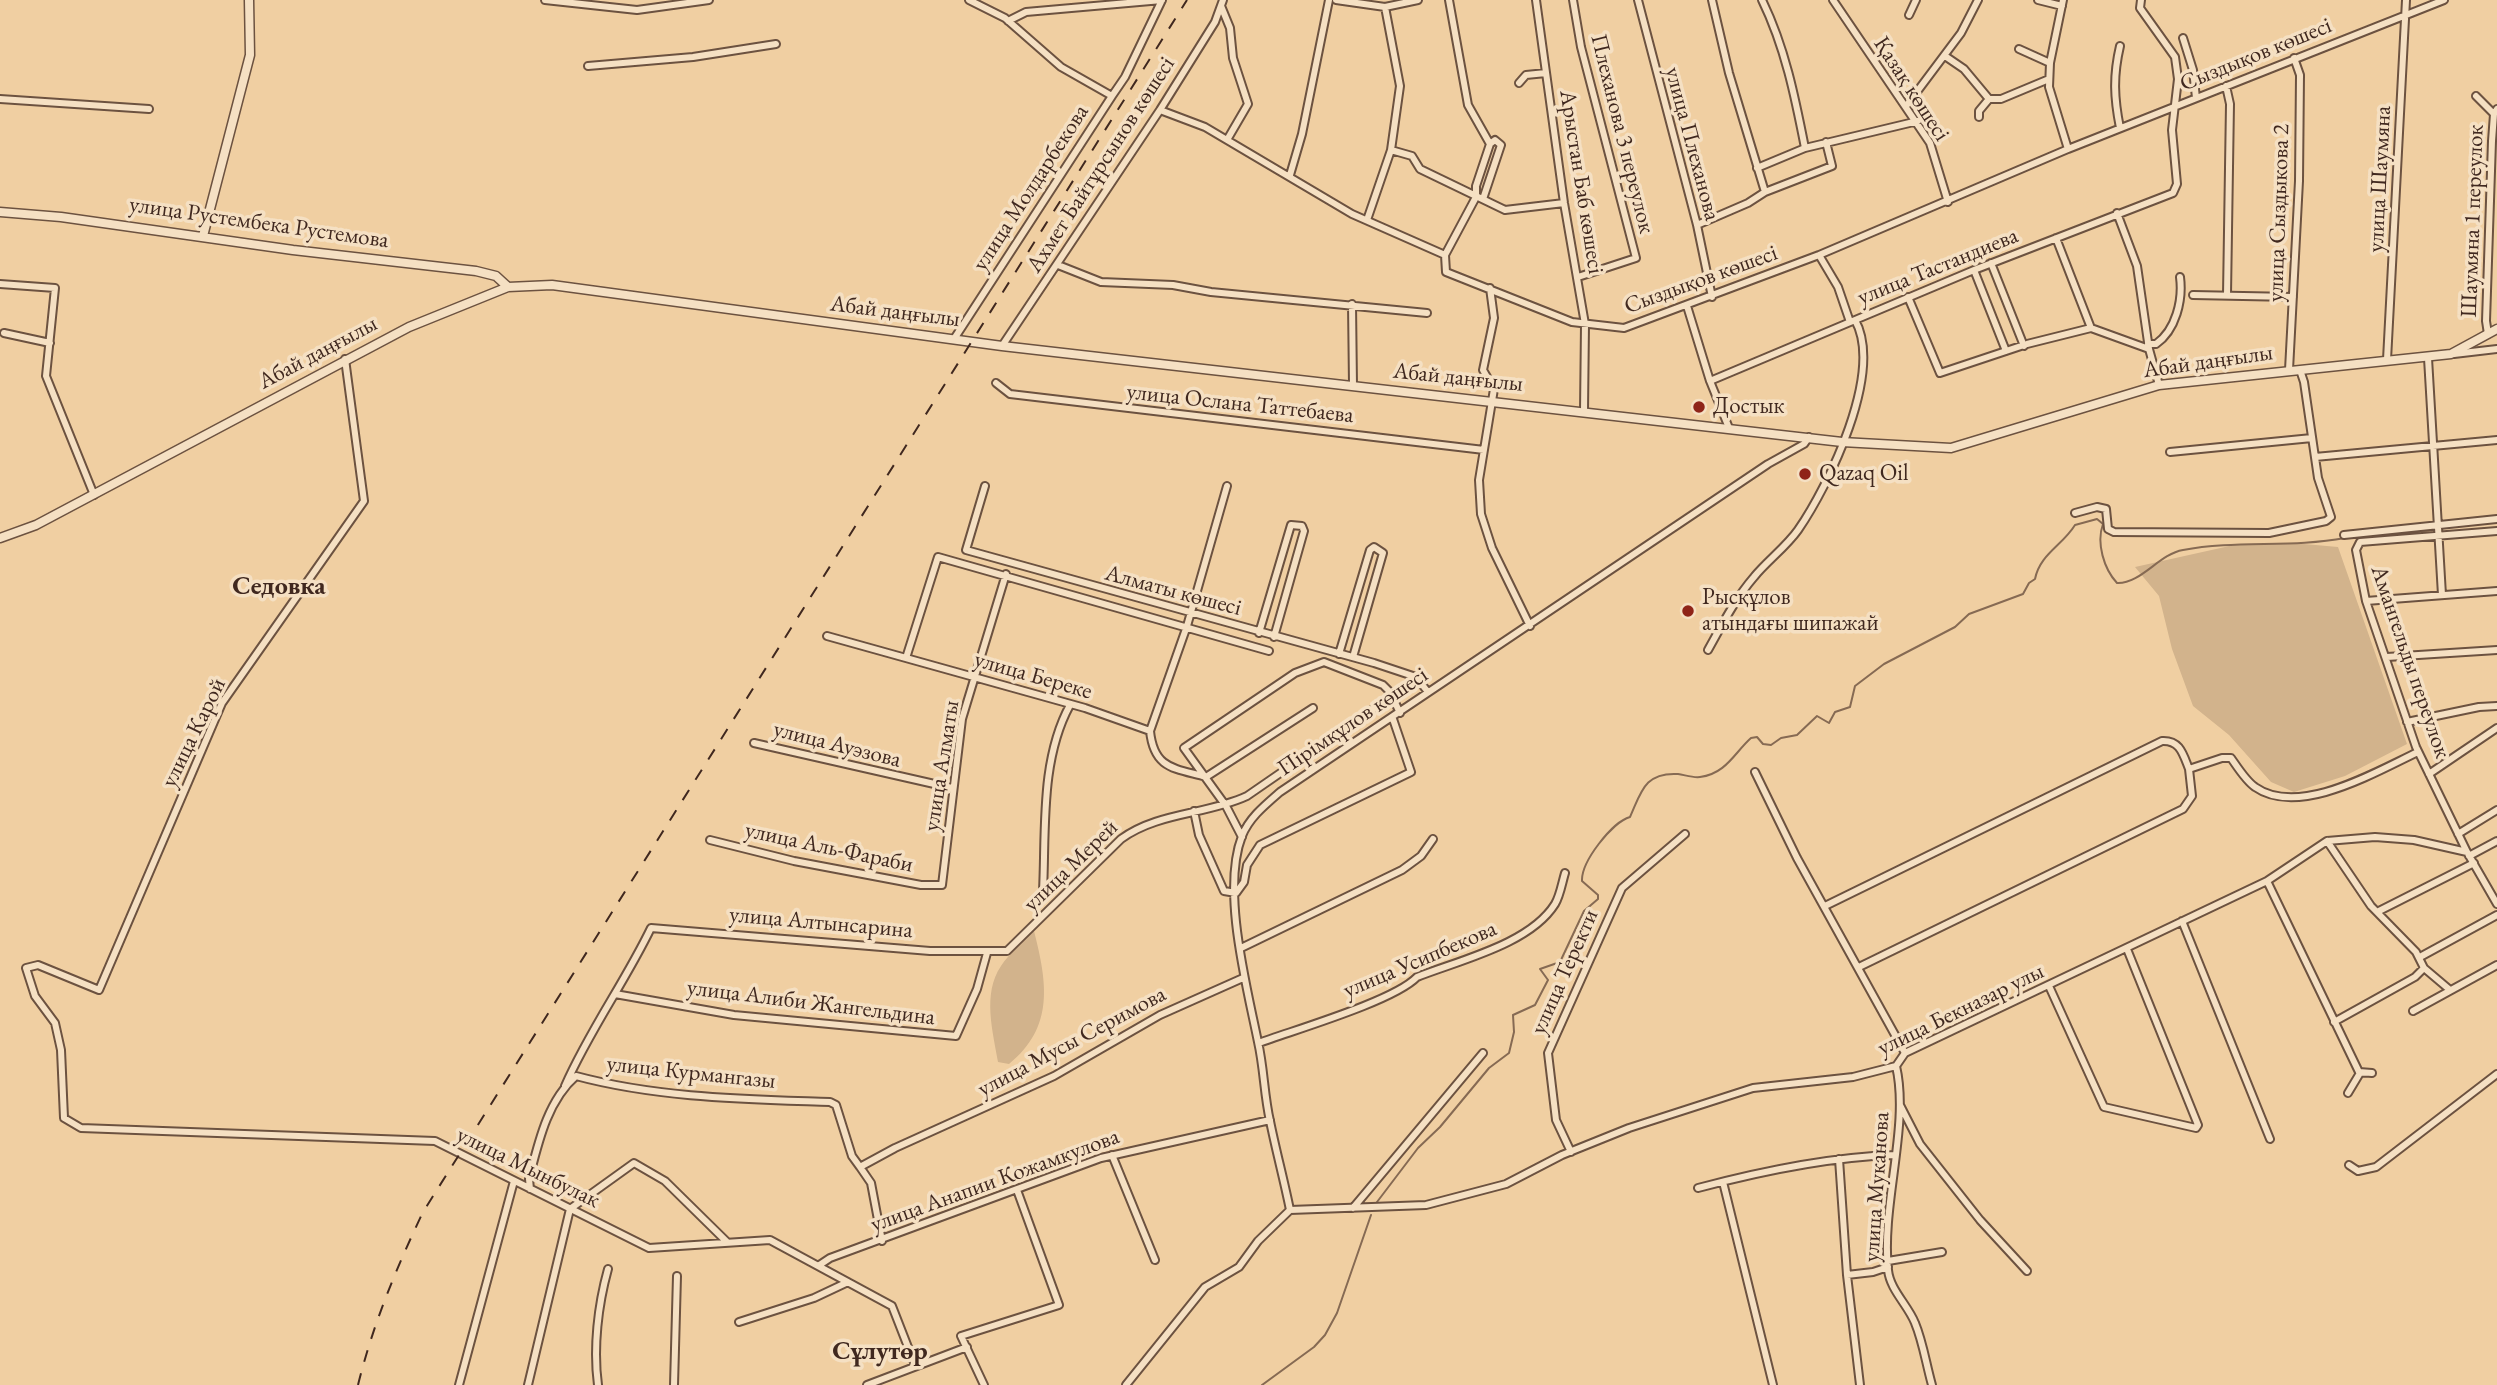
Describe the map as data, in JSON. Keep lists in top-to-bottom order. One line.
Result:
{"streets":{"street":["Сыздықов көшесі","Қазақ көшесі","Плеханова 3 переулок","улица Плеханова","Ахмет Байтұрсынов көшесі","улица Шаумяна","Арыстан Баб көшесі","улица Молдарбекова","улица Сыздыкова 2","Шаумяна 1 переулок","улица Рустембека Рустемова","улица Тастандиева","Абай даңғылы","улица Ослана Таттебаева","Алматы көшесі","Амангельды переулок","улица Береке","Пірімқұлов көшесі","улица Карой","улица Ауэзова","улица Алматы","улица Аль-Фараби","улица Мерей","улица Алтынсарина","улица Усипбекова","улица Теректи","улица Алиби Жангельдина","улица Бекназар улы","улица Мусы Серимова","улица Курмангазы","улица Мынбулак","улица Анапии Кожамкулова","улица Муканова"]},"crossings":[["Сыздықов көшесі","Қазақ көшесі"],["Сыздықов көшесі","улица Плеханова"],["Сыздықов көшесі","Ахмет Байтұрсынов көшесі"],["Сыздықов көшесі","улица Шаумяна"],["Сыздықов көшесі","Арыстан Баб көшесі"],["Сыздықов көшесі","улица Сыздыкова 2"],["Сыздықов көшесі","улица Тастандиева"],["Плеханова 3 переулок","Арыстан Баб көшесі"],["Ахмет Байтұрсынов көшесі","Абай даңғылы"],["улица Шаумяна","Абай даңғылы"],["Арыстан Баб көшесі","Абай даңғылы"],["улица Молдарбекова","Абай даңғылы"],["улица Сыздыкова 2","Абай даңғылы"],["Шаумяна 1 переулок","Абай даңғылы"],["улица Рустембека Рустемова","Абай даңғылы"],["Абай даңғылы","Пірімқұлов көшесі"],["Абай даңғылы","улица Карой"],["Алматы көшесі","Пірімқұлов көшесі"],["Амангельды переулок","улица Бекназар улы"],["улица Береке","улица Алматы"],["Пірімқұлов көшесі","улица Усипбекова"],["Пірімқұлов көшесі","улица Бекназар улы"],["Пірімқұлов көшесі","улица Мусы Серимова"],["Пірімқұлов көшесі","улица Анапии Кожамкулова"],["улица Карой","улица Мынбулак"],["улица Ауэзова","улица Алматы"],["улица Алматы","улица Аль-Фараби"],["улица Мерей","улица Алтынсарина"],["улица Мерей","улица Алиби Жангельдина"],["улица Алтынсарина","улица Алиби Жангельдина"],["улица Теректи","улица Бекназар улы"],["улица Бекназар улы","улица Муканова"],["улица Мусы Серимова","улица Курмангазы"],["улица Мынбулак","улица Анапии Кожамкулова"]],"districts":["Седовка","Сұлутөр"],"places":["Достык","Qazaq Oil","Рысқұлов атындағы шипажай"]}
